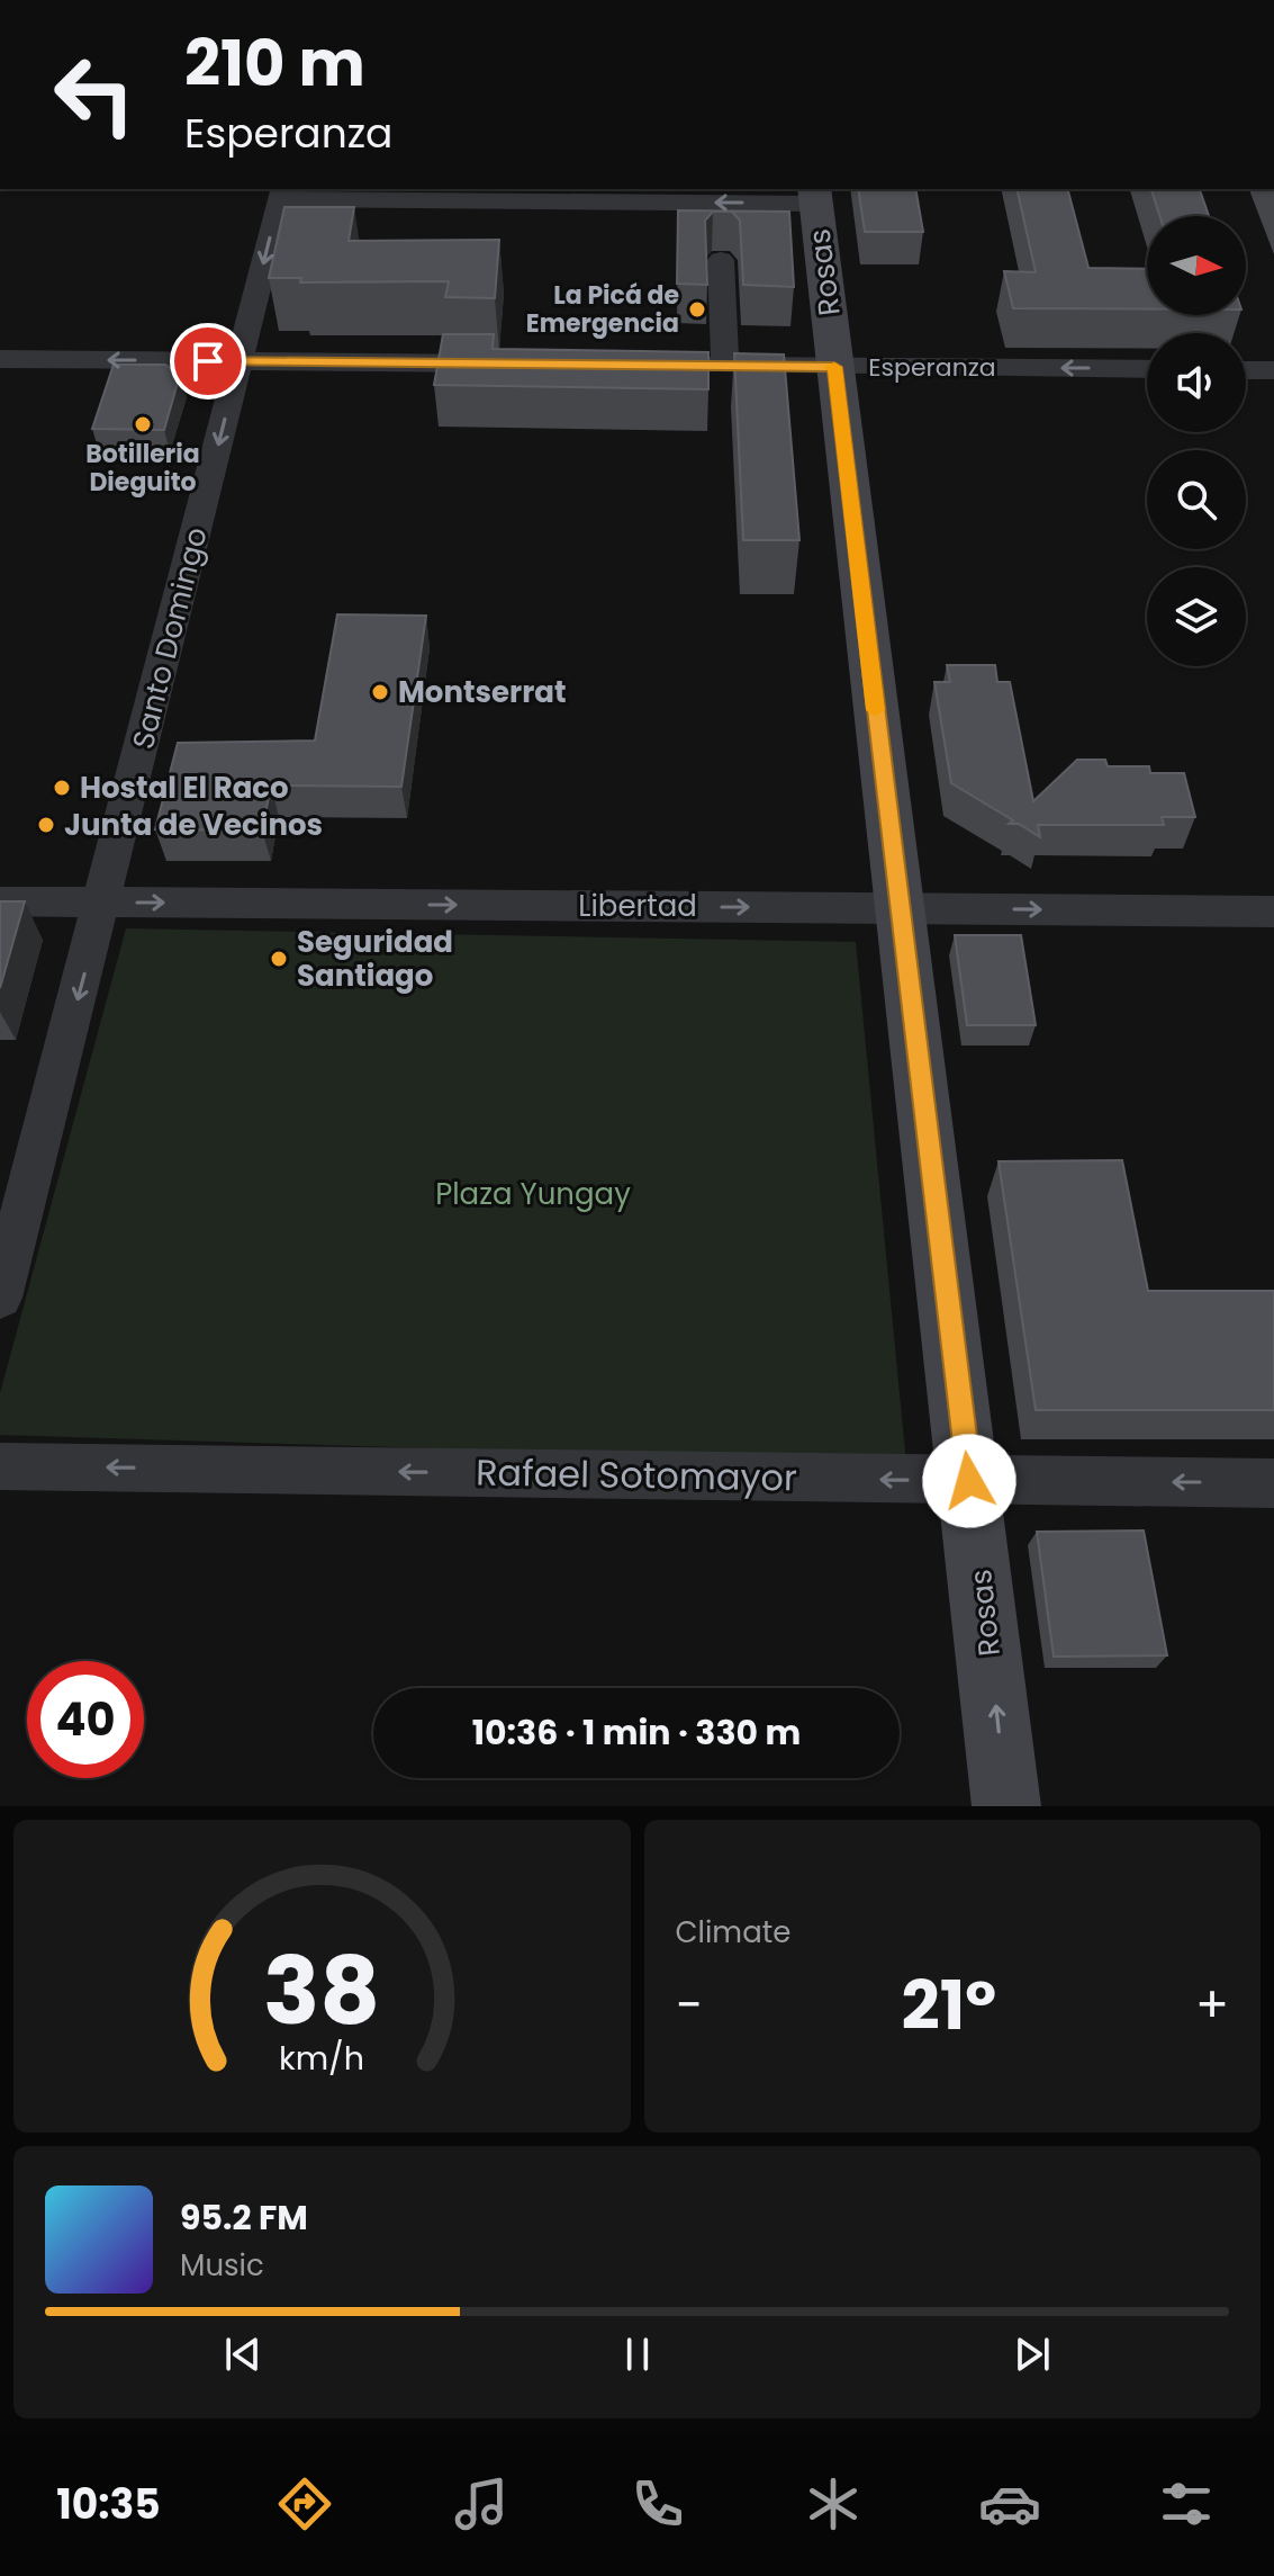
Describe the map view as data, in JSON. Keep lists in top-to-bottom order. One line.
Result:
{"streets":{"street":["Rosas","Esperanza","Santo Domingo","Libertad","Rafael Sotomayor"]},"crossings":[["Rosas","Esperanza"],["Rosas","Libertad"],["Rosas","Rafael Sotomayor"],["Santo Domingo","Libertad"]],"one_way":["Esperanza","Santo Domingo","Libertad","Rafael Sotomayor"],"parks":["Plaza Yungay"],"places":["La Picá de Emergencia","Botilleria Dieguito","Montserrat","Hostal El Raco","Junta de Vecinos","Seguridad Santiago"],"north":"right","page":{"turn":["210 m","Esperanza"],"limit":"40","trip":"10:36 · 1 min · 330 m","tile":"Climate","heat":["−","21°","+"],"song":["95.2 FM","Music"],"tabs":"10:35","gauge":["38","km/h"]}}
